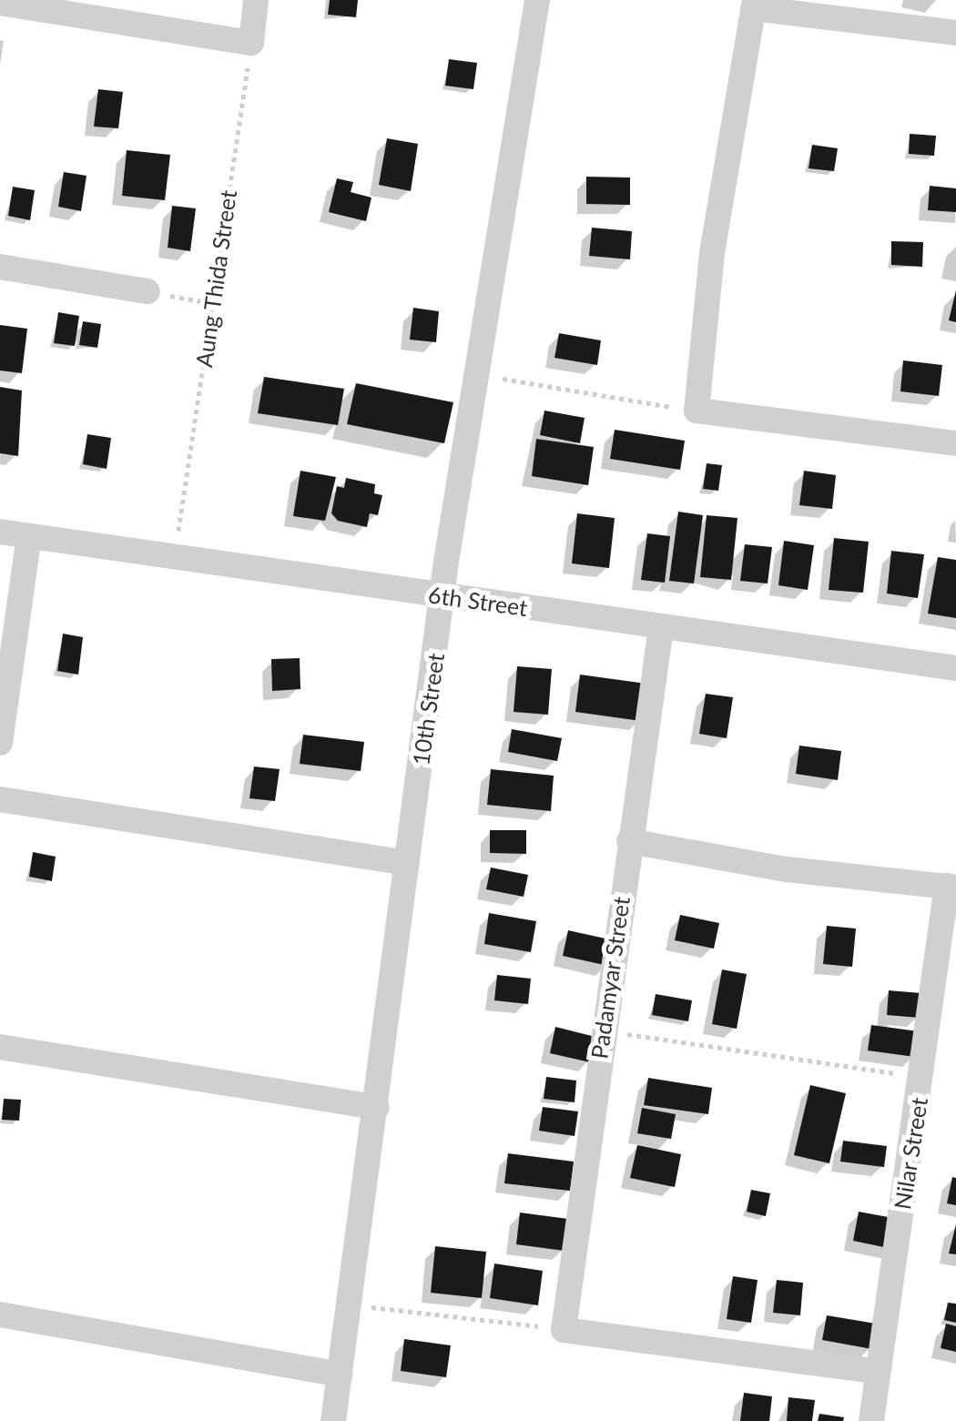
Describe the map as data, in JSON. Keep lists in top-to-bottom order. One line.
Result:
{"streets":{"street":["6th Street","10th Street","Padamyar Street","Nilar Street"],"path":["Aung Thida Street"]},"crossings":[["Aung Thida Street","6th Street"],["6th Street","10th Street"],["6th Street","Padamyar Street"]]}
